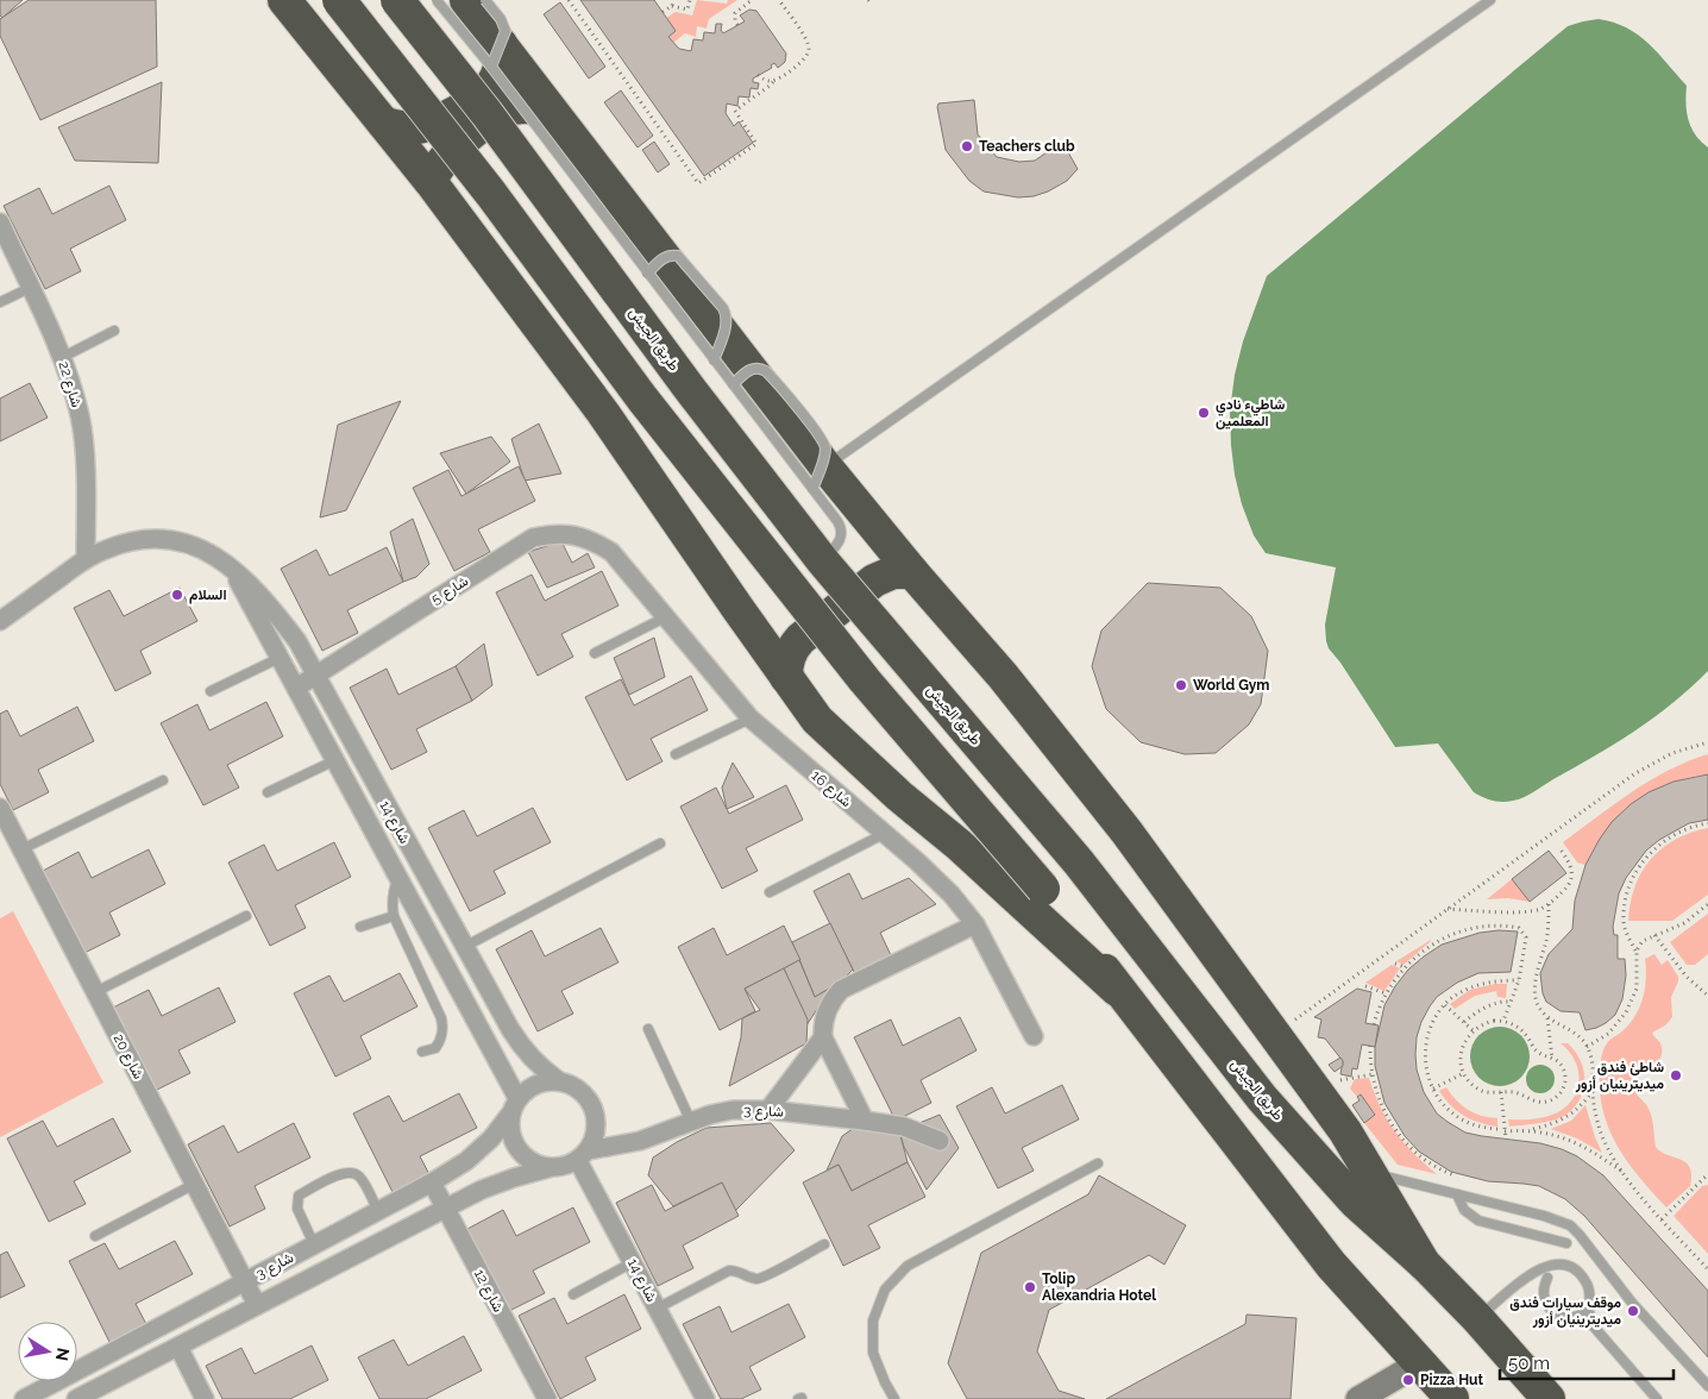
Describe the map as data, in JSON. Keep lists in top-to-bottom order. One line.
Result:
{"streets":{"highway":["طريق الجيش"],"street":["شارع 22","شارع 5","شارع 16","شارع 14","شارع 20","شارع 3","شارع 12"]},"crossings":[["شارع 22","شارع 14"],["شارع 5","شارع 16"],["شارع 5","شارع 14"],["شارع 14","شارع 3"],["شارع 20","شارع 3"],["شارع 3","شارع 12"]],"places":["Teachers club","شاطيء نادي المعلمين","السلام","World Gym","شاطئ فندق ميديترينيان أزور","Tolip Alexandria Hotel","موقف سيارات فندق ميديترينيان أزور","Pizza Hut"],"scale_bar":"50 m","north":"right"}
